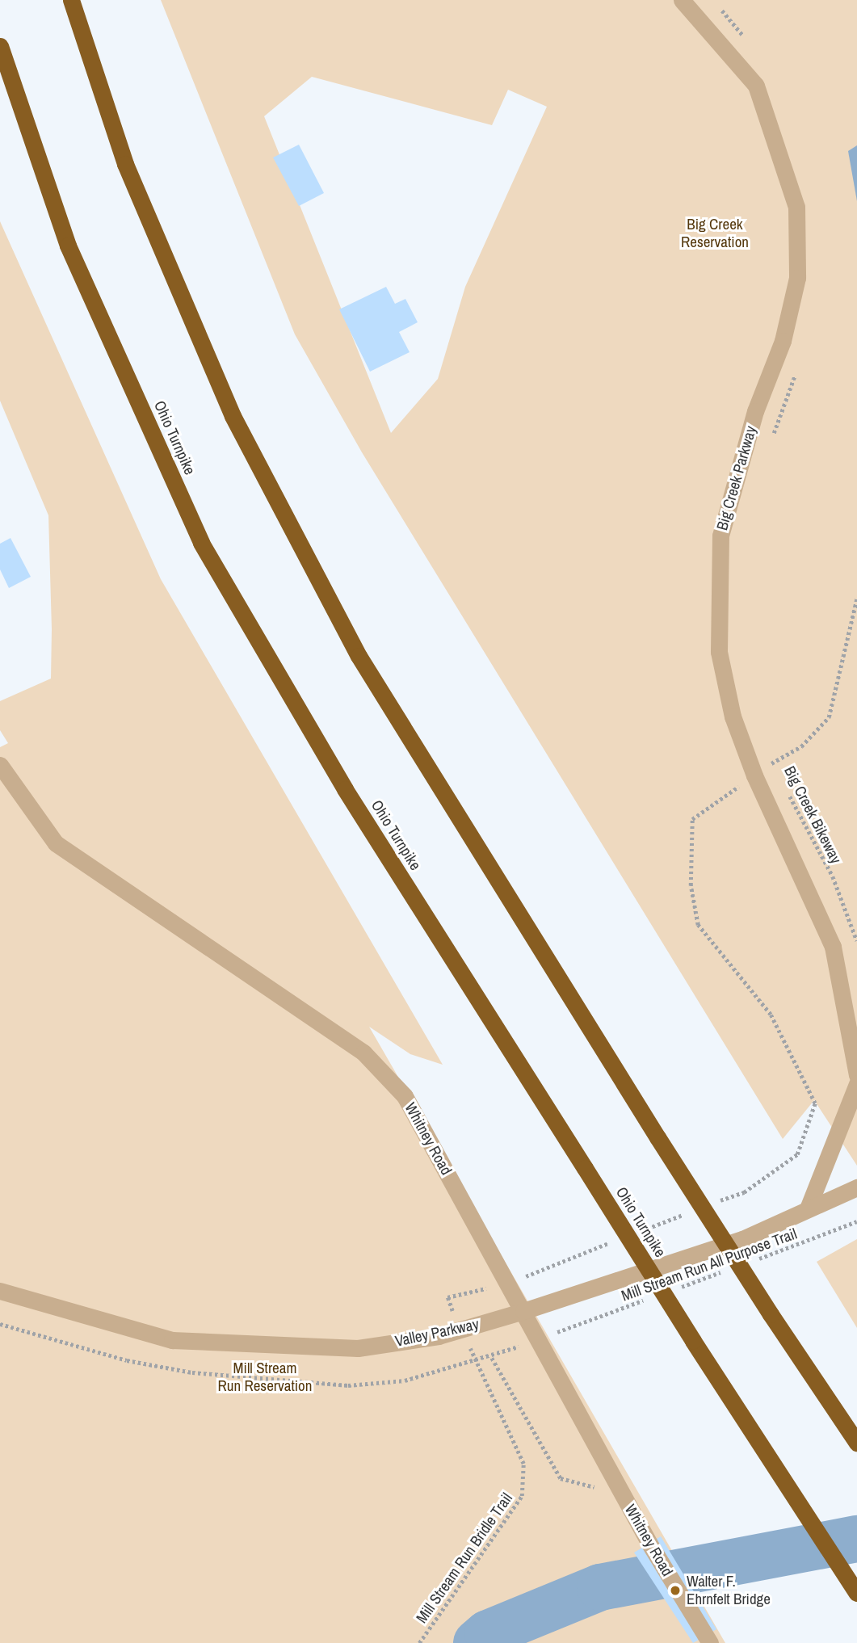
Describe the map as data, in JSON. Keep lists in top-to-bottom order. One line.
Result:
{"streets":{"highway":["Ohio Turnpike"],"street":["Big Creek Parkway","Whitney Road","Valley Parkway"],"path":["Big Creek Bikeway","Mill Stream Run All Purpose Trail","Mill Stream Run Bridle Trail"]},"crossings":[["Whitney Road","Valley Parkway"],["Valley Parkway","Mill Stream Run Bridle Trail"]],"parks":["Big Creek Reservation","Mill Stream Run Reservation"],"places":["Walter F. Ehrnfelt Bridge"]}
